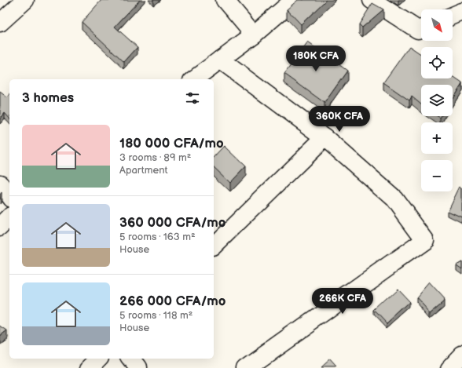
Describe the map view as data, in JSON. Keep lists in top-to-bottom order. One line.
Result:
{"north":"bottom right","page":{"map_buttons":["+","−"],"price":["180K CFA","360K CFA","266K CFA"],"heading":"3 homes","list":[{"name":"180 000 CFA/mo","note":"3 rooms · 89 m² · Apartment"},{"name":"360 000 CFA/mo","note":"5 rooms · 163 m² · House"},{"name":"266 000 CFA/mo","note":"5 rooms · 118 m² · House"}]}}
